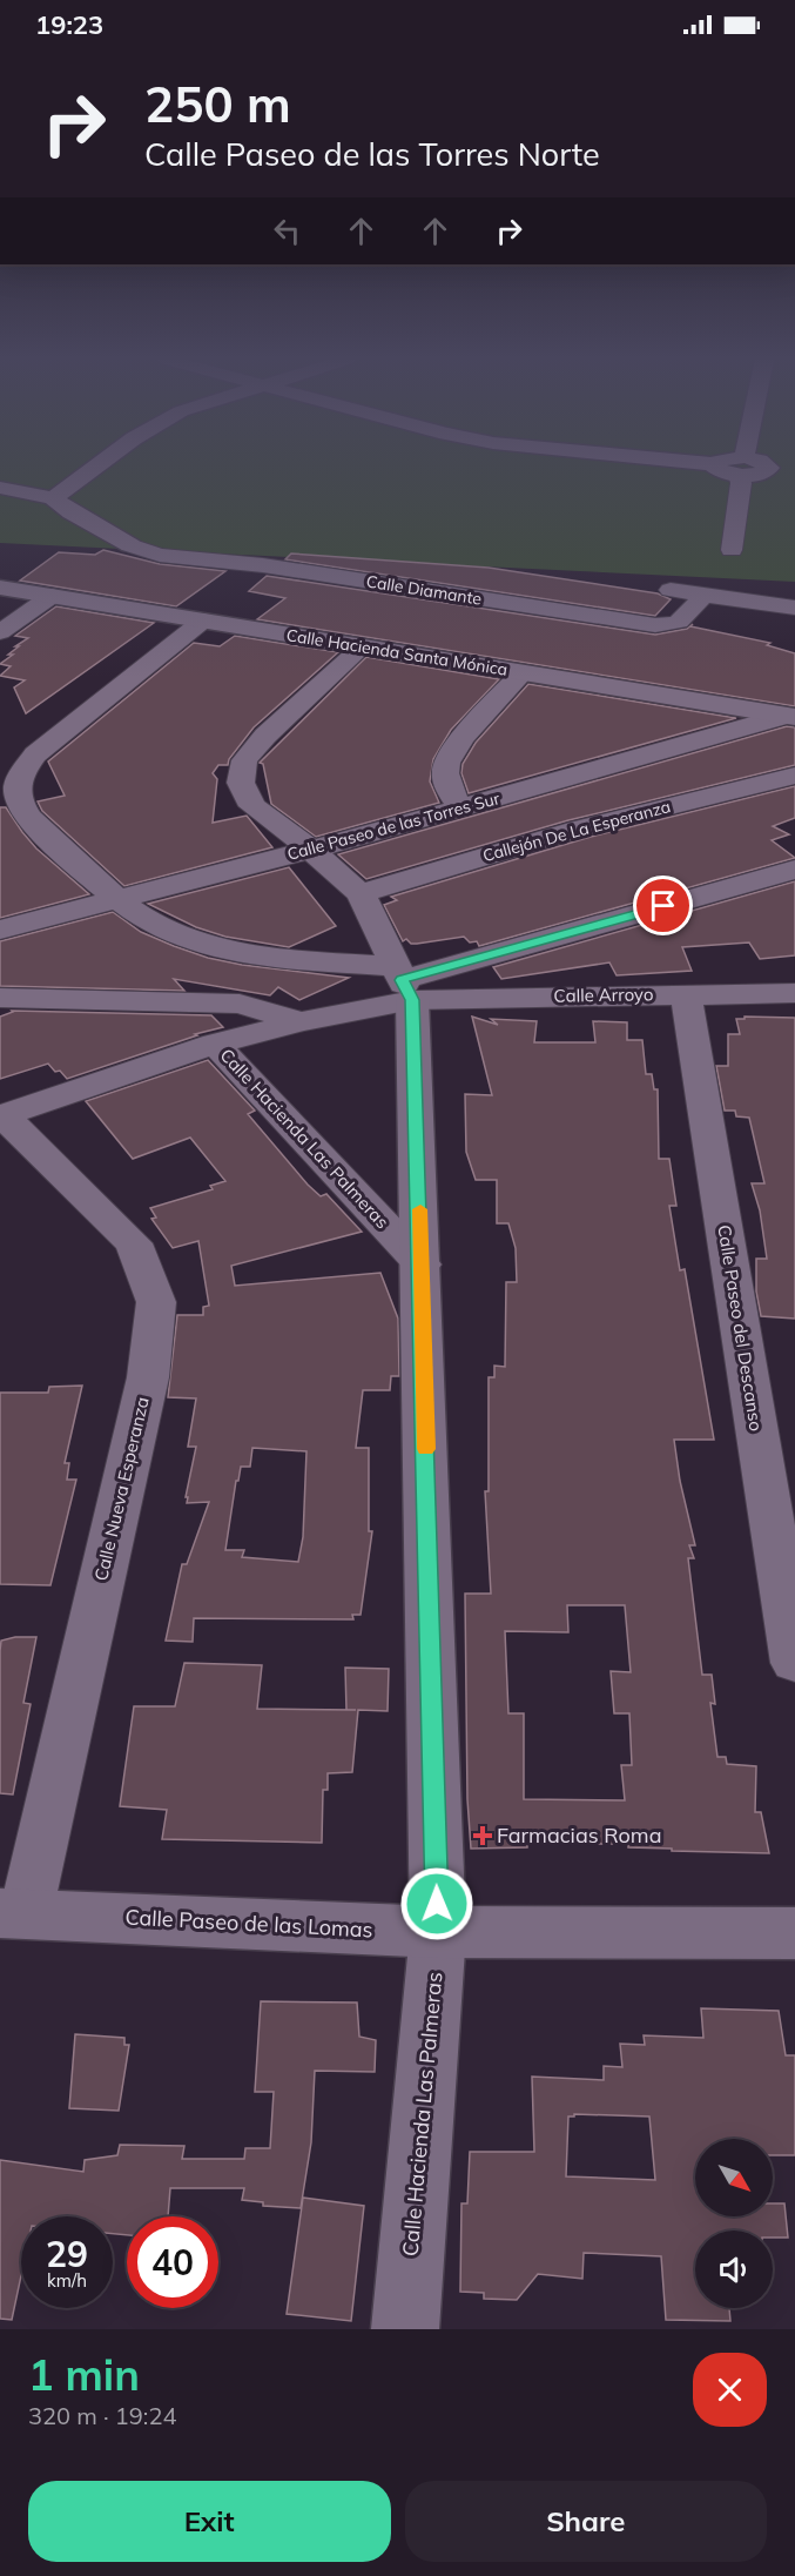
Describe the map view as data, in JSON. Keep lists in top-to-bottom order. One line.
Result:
{"streets":{"street":["Calle Diamante","Calle Hacienda Santa Mónica","Calle Paseo de las Torres Sur","Callejón De La Esperanza","Calle Arroyo","Calle Hacienda Las Palmeras","Calle Paseo del Descanso","Calle Nueva Esperanza","Calle Paseo de las Lomas"]},"crossings":[["Calle Hacienda Santa Mónica","Calle Paseo de las Torres Sur"],["Calle Arroyo","Calle Hacienda Las Palmeras"],["Calle Arroyo","Calle Paseo del Descanso"],["Calle Hacienda Las Palmeras","Calle Paseo de las Lomas"],["Calle Nueva Esperanza","Calle Paseo de las Lomas"]],"places":{"health":["Farmacias Roma"]},"north":"bottom right","page":{"status":"19:23","turn":["250 m","Calle Paseo de las Torres Norte"],"speed":"29 km/h","limit":"40","heading":["1 min","320 m · 19:24"],"buttons":["Exit","Share"]}}
